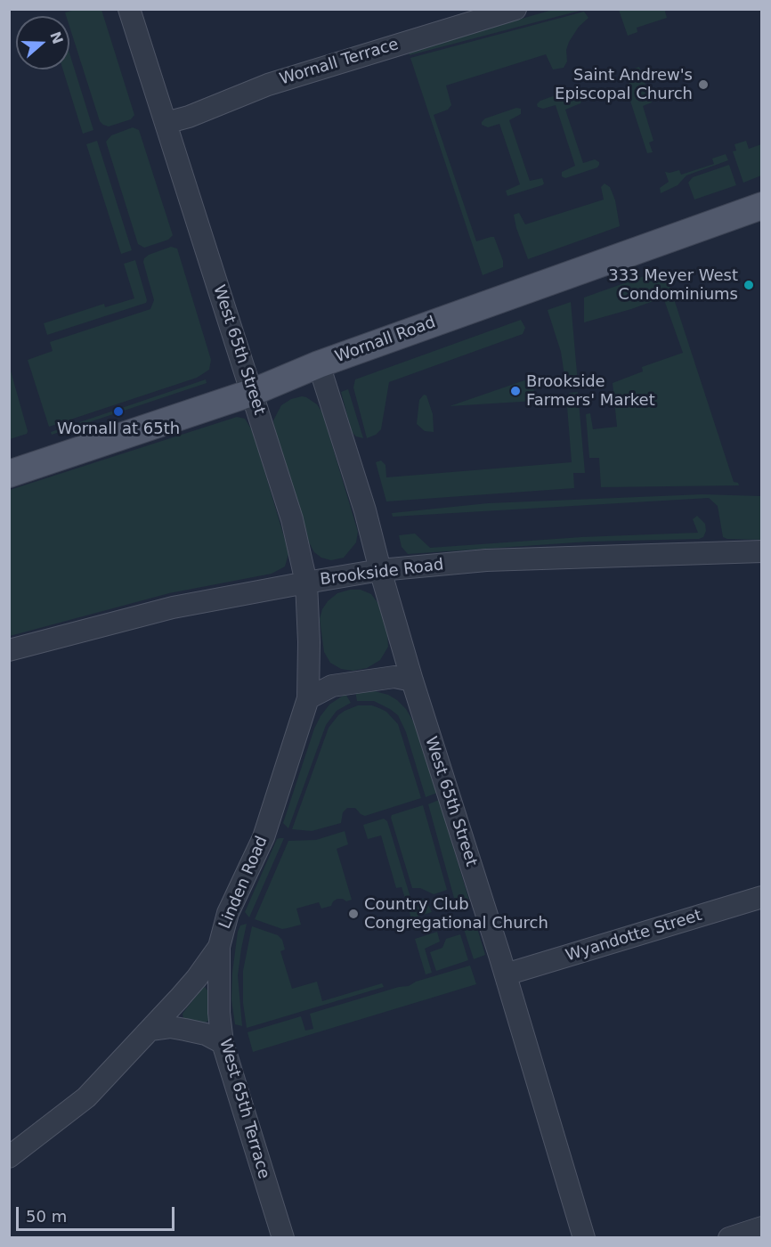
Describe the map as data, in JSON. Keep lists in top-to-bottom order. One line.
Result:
{"streets":{"main road":["Wornall Road"],"street":["Wornall Terrace","West 65th Street","Brookside Road","Linden Road","Wyandotte Street","West 65th Terrace"]},"crossings":[["Wornall Terrace","West 65th Street"],["Wornall Road","West 65th Street"],["West 65th Street","Brookside Road"],["West 65th Street","Linden Road"],["West 65th Street","Wyandotte Street"],["Linden Road","West 65th Terrace"]],"places":["Saint Andrew's Episcopal Church","333 Meyer West Condominiums","Brookside Farmers' Market","Wornall at 65th","Country Club Congregational Church"],"scale_bar":"50 m","north":"right"}
